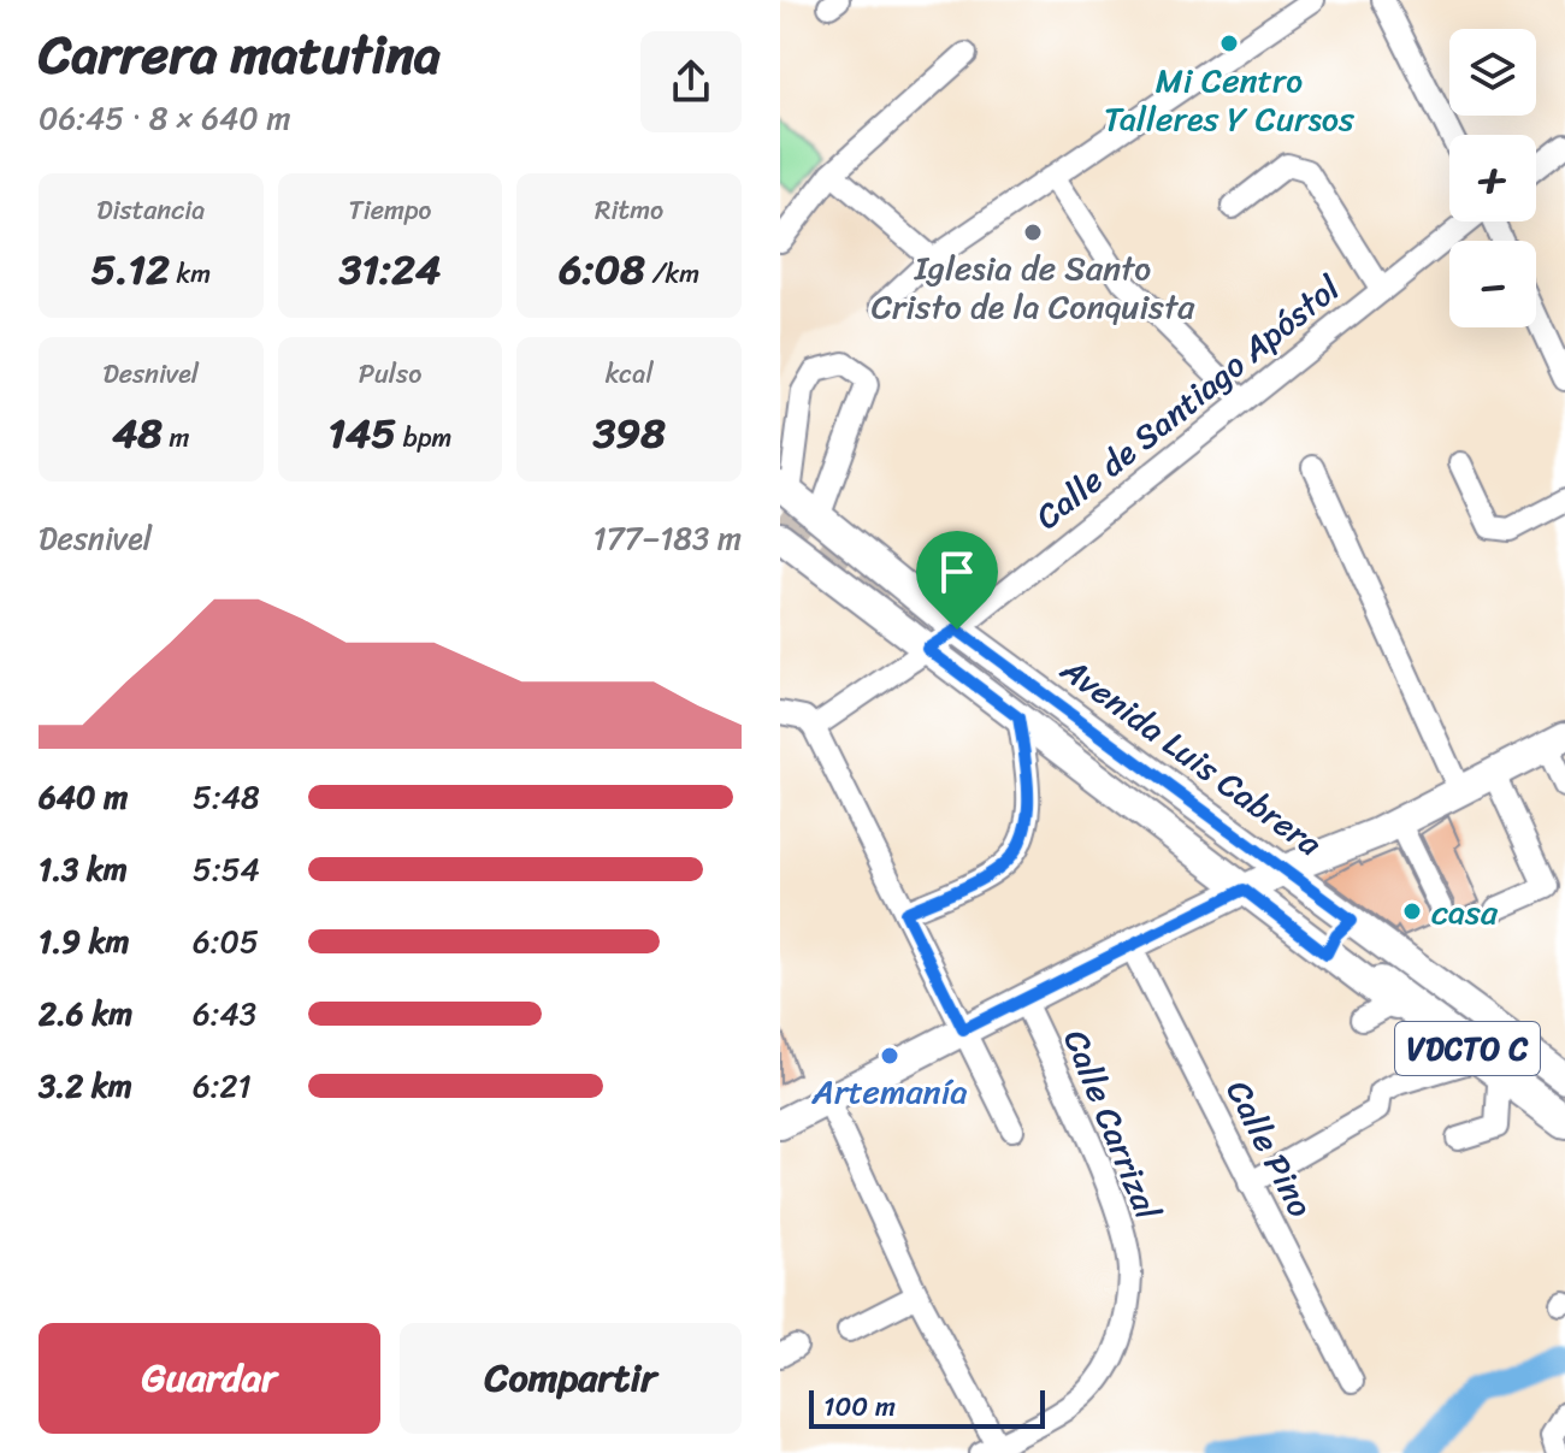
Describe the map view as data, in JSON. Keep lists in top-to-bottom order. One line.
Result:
{"streets":{"highway":["VDCTO C"],"main road":["Avenida Luis Cabrera"],"street":["Calle de Santiago Apóstol","Calle Carrizal","Calle Pino"]},"crossings":[["Calle de Santiago Apóstol","Avenida Luis Cabrera"]],"places":["Mi Centro Talleres Y Cursos","Iglesia de Santo Cristo de la Conquista","casa","Artemanía"],"scale_bar":"100 m","page":{"heading":["Carrera matutina","06:45 · 8 × 640 m"],"map_buttons":["+","−"],"stats":[["Distancia","5.12 km"],["Tiempo","31:24"],["Ritmo","6:08 /km"],["Desnivel","48 m"],["Pulso","145 bpm"],["kcal","398"]],"chart":["Desnivel","177–183 m"],"list":[{"name":"640 m","note":"5:48"},{"name":"1.3 km","note":"5:54"},{"name":"1.9 km","note":"6:05"},{"name":"2.6 km","note":"6:43"},{"name":"3.2 km","note":"6:21"}],"buttons":["Guardar","Compartir"],"scale":"100 m"}}
